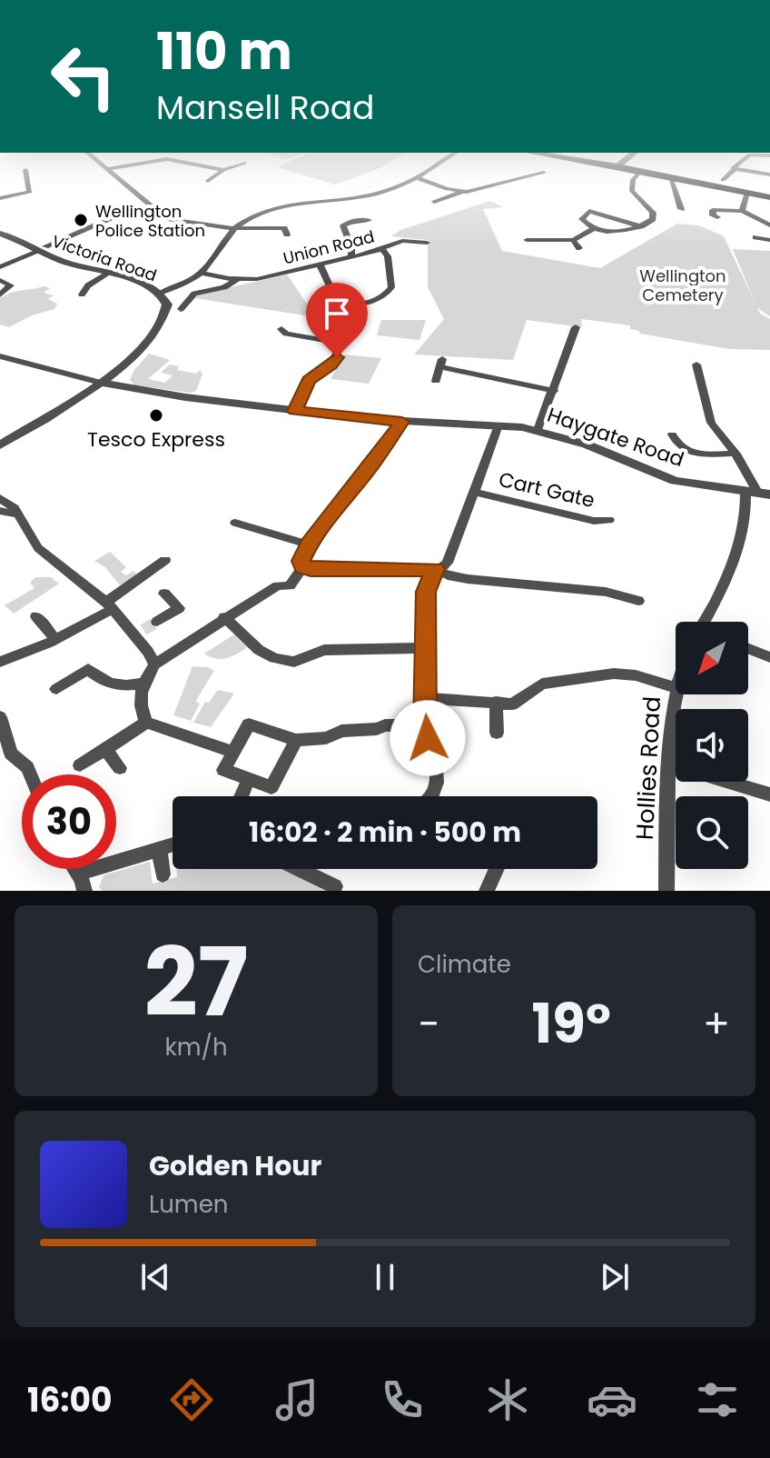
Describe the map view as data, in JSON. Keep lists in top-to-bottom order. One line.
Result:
{"streets":{"street":["Union Road","Victoria Road","Haygate Road","Cart Gate","Hollies Road"]},"parks":["Wellington Cemetery"],"places":["Wellington Police Station","Tesco Express"],"north":"bottom left","page":{"turn":["110 m","Mansell Road"],"limit":"30","trip":"16:02 · 2 min · 500 m","tile":[["27","km/h"],"Climate"],"heat":["−","19°","+"],"song":["Golden Hour","Lumen"],"tabs":"16:00"}}
